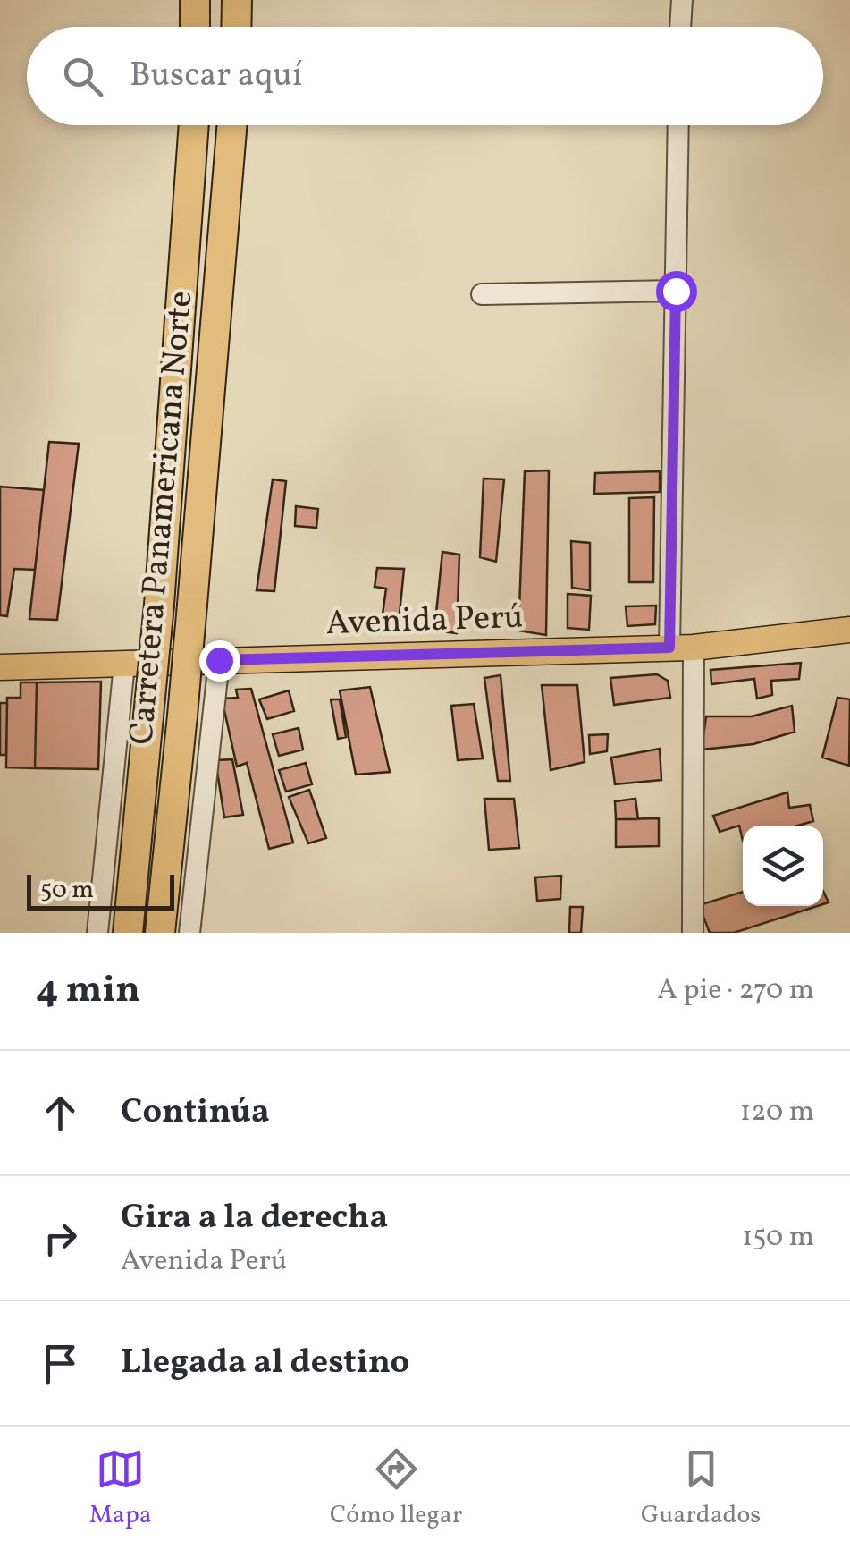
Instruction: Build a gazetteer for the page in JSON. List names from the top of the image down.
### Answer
{
  "streets": {
    "highway": ["Carretera Panamericana Norte"],
    "main road": ["Avenida Perú"]
  },
  "scale_bar": "50 m",
  "page": {
    "search": "Buscar aquí",
    "scale": "50 m",
    "heading": ["4 min", "A pie · 270 m"],
    "list": [
      ["Continúa", "120 m"],
      ["Gira a la derecha", "Avenida Perú", "150 m"],
      "Llegada al destino"
    ],
    "nav": ["Mapa", "Cómo llegar", "Guardados"]
  }
}
